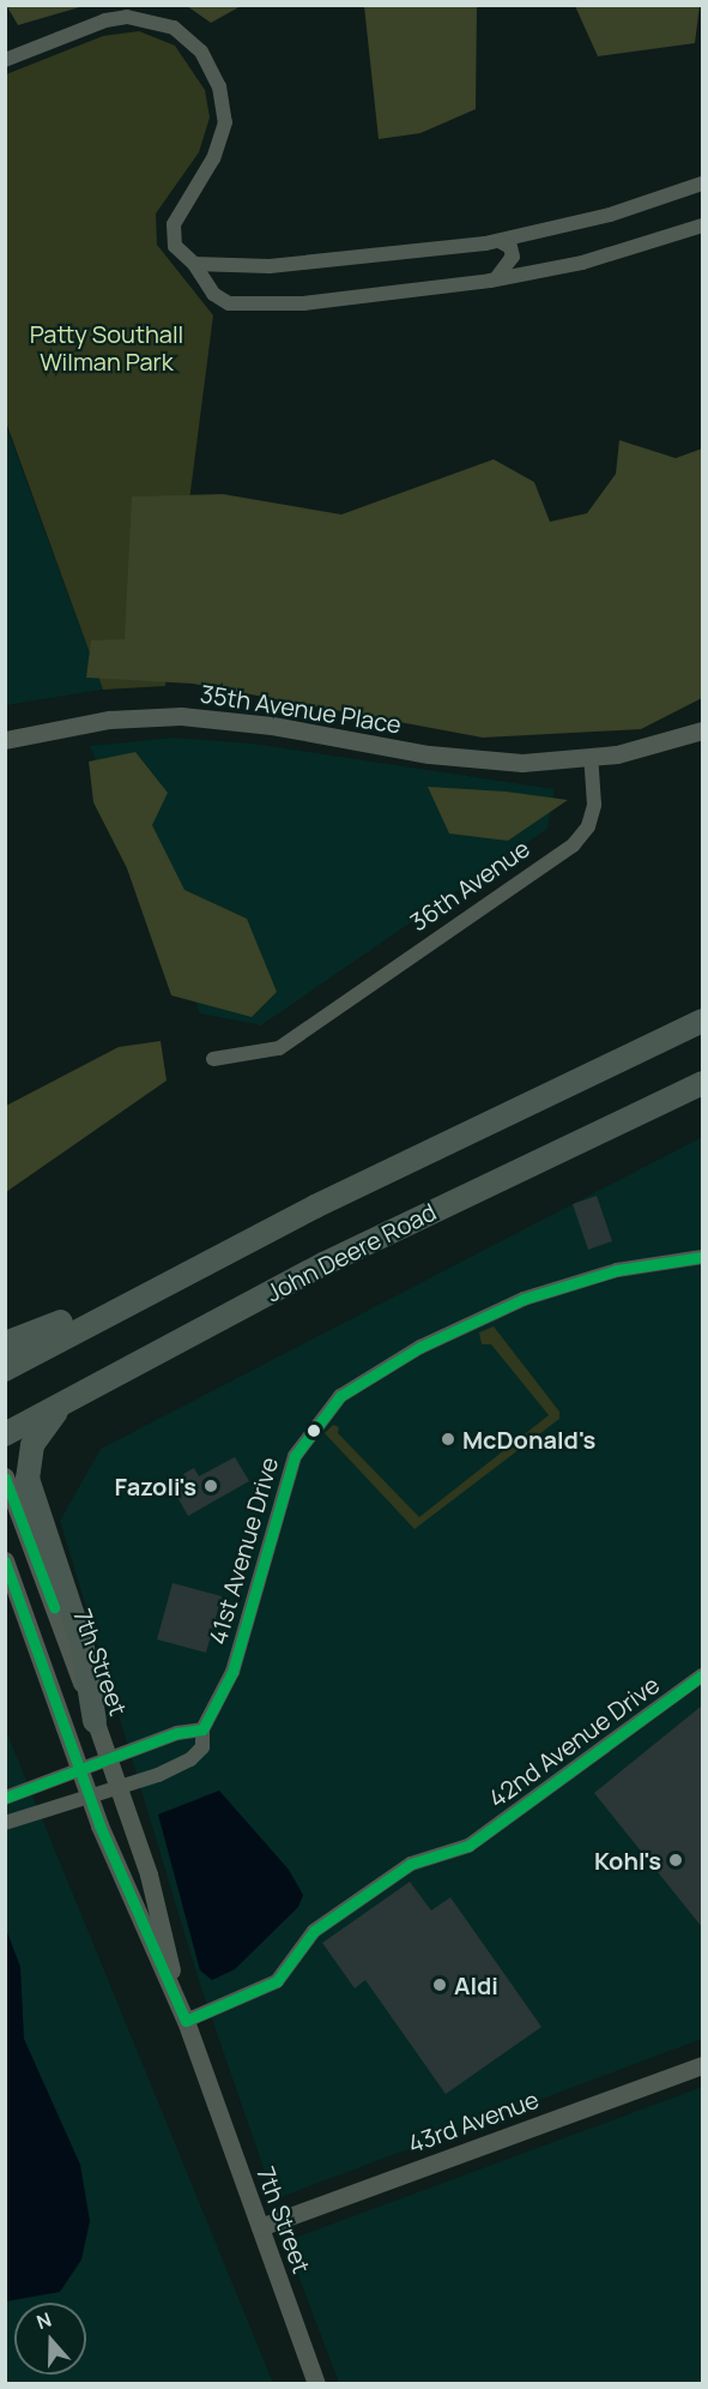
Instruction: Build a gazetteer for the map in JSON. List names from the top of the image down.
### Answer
{
  "streets": {
    "highway": ["John Deere Road"],
    "street": [
      "35th Avenue Place",
      "36th Avenue",
      "41st Avenue Drive",
      "7th Street",
      "42nd Avenue Drive",
      "43rd Avenue"
    ]
  },
  "crossings": [
    ["35th Avenue Place", "36th Avenue"],
    ["41st Avenue Drive", "7th Street"],
    ["7th Street", "42nd Avenue Drive"],
    ["7th Street", "43rd Avenue"]
  ],
  "parks": ["Patty Southall Wilman Park"],
  "places": [
    "McDonald's",
    "Fazoli's",
    "Kohl's",
    "Aldi"
  ],
  "north": "top"
}
